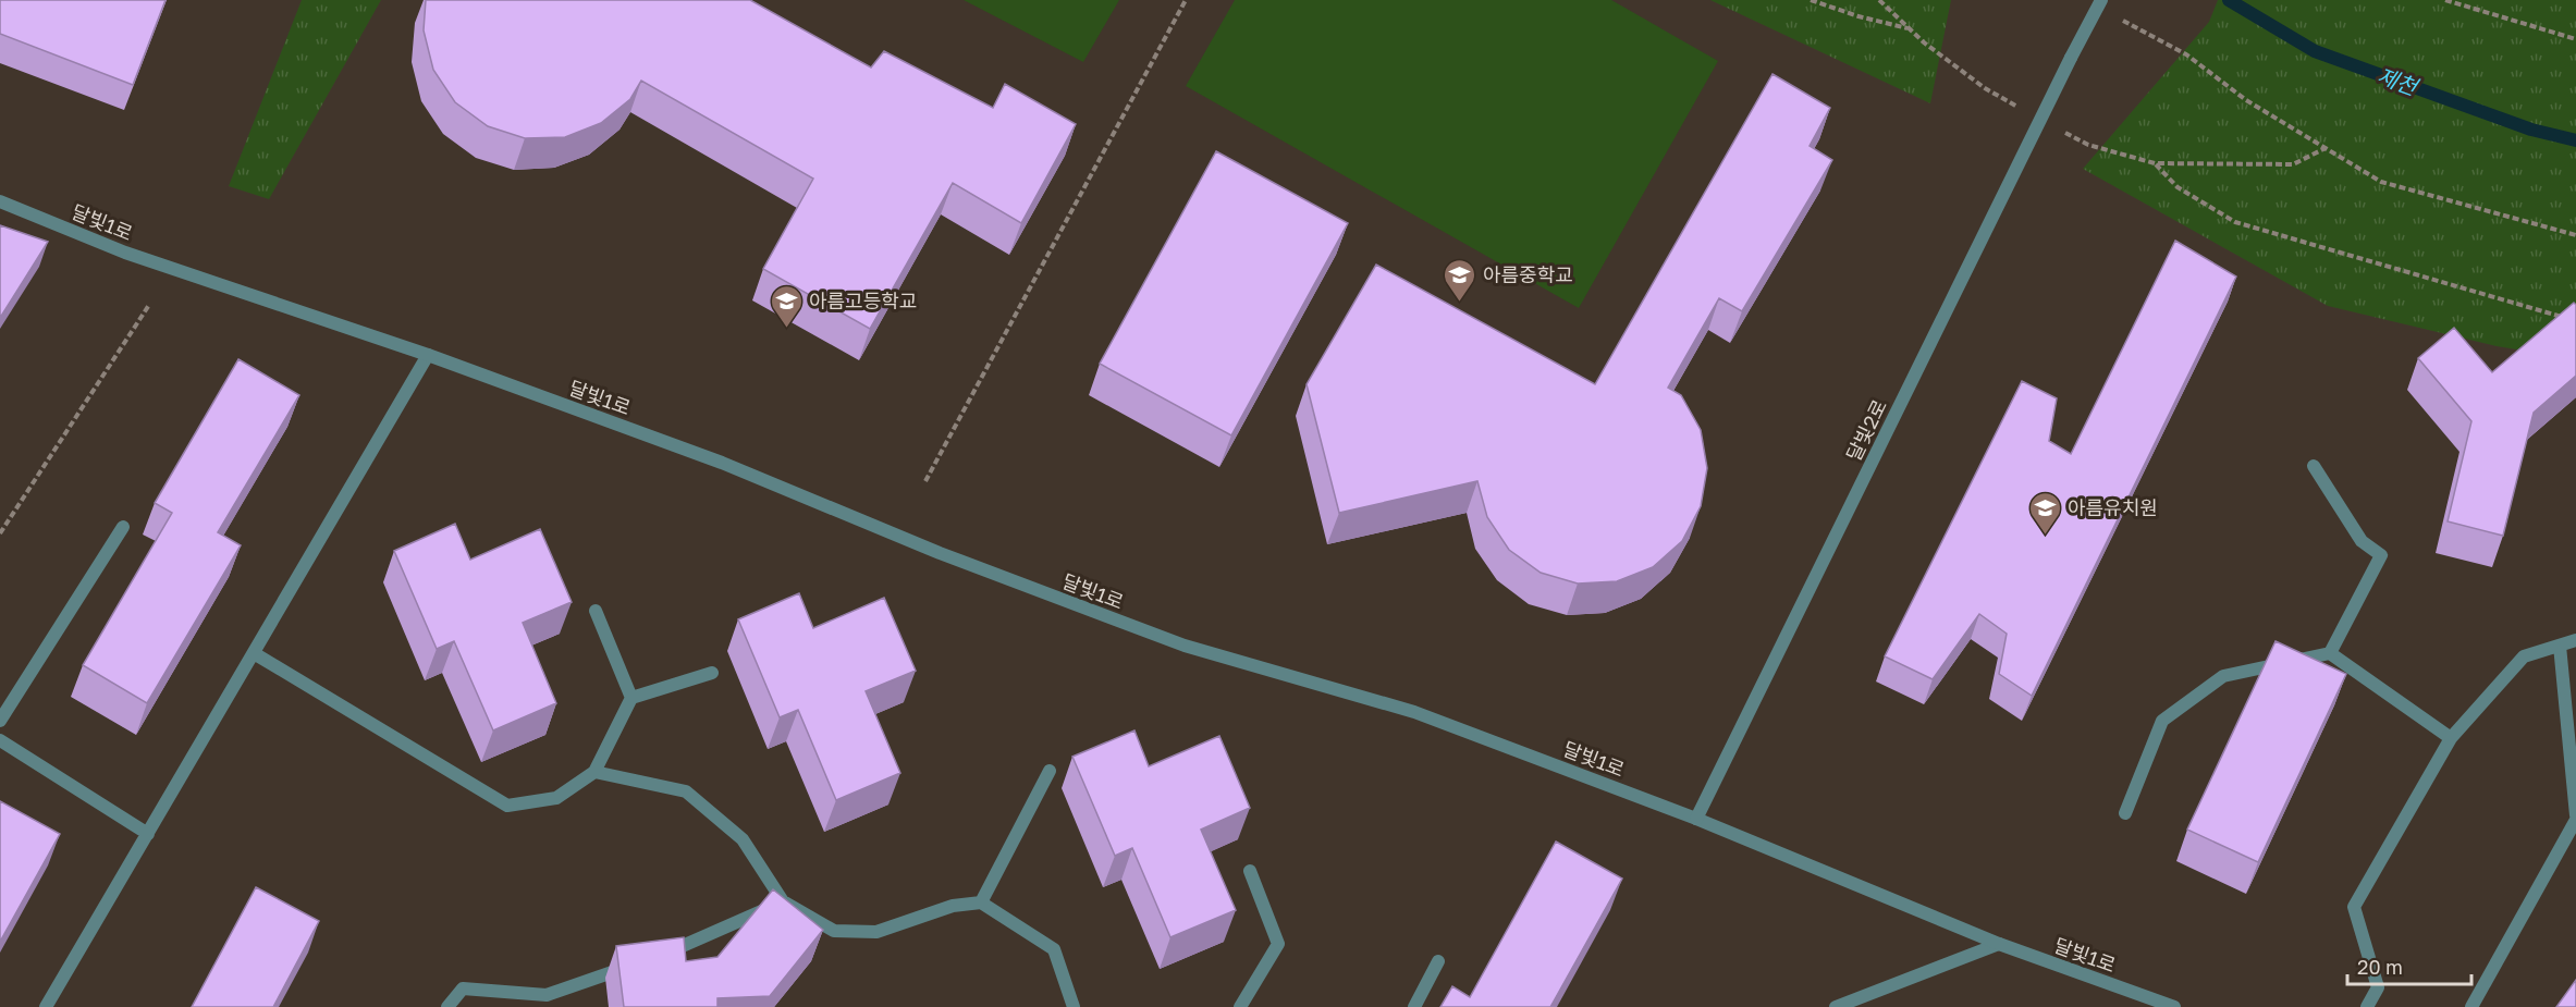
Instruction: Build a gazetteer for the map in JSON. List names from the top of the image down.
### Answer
{
  "streets": {
    "street": ["달빛1로", "달빛2로"]
  },
  "crossings": [
    ["달빛1로", "달빛2로"]
  ],
  "water": ["제천"],
  "places": {
    "school or university": ["아름중학교", "아름고등학교", "아름유치원"]
  },
  "scale_bar": "20 m"
}
